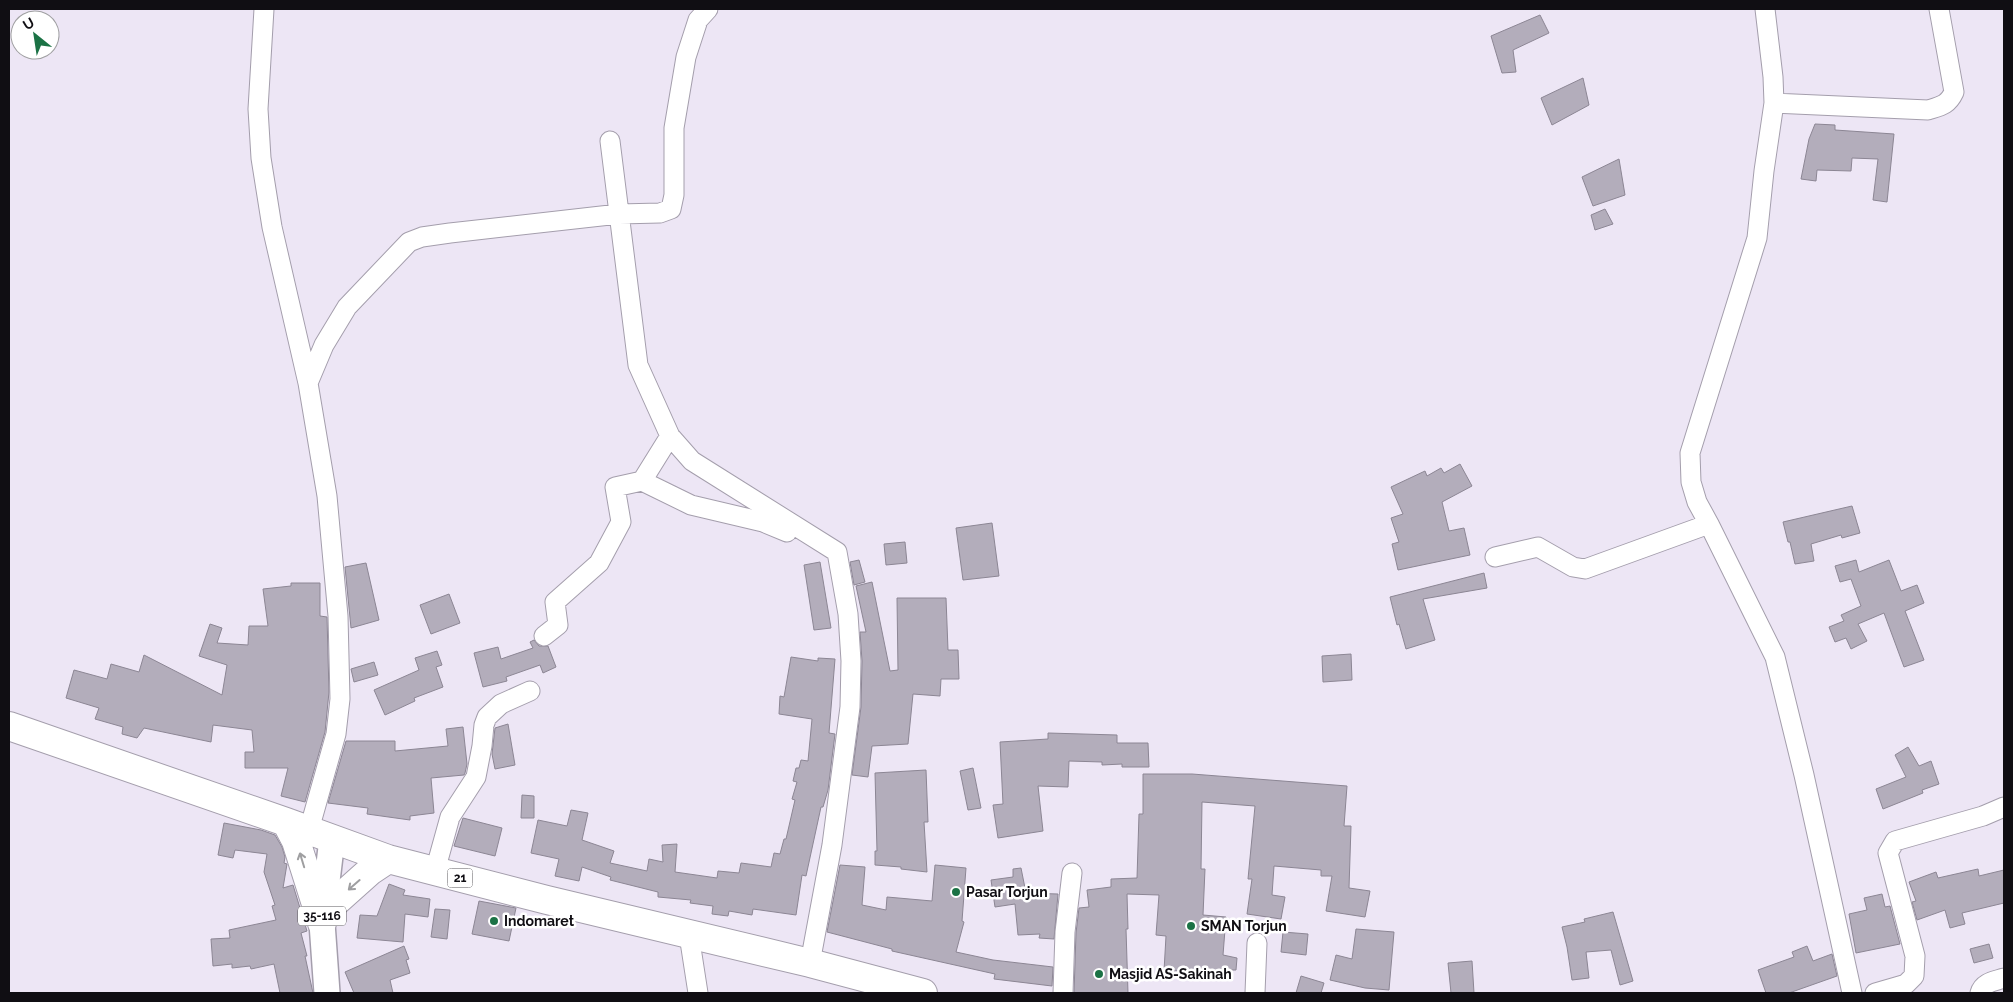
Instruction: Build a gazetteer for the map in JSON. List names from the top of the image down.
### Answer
{
  "streets": {
    "highway": ["21"],
    "main road": ["35-116"]
  },
  "crossings": [
    ["21", "35-116"]
  ],
  "places": [
    "Pasar Torjun",
    "Indomaret",
    "SMAN Torjun",
    "Masjid AS-Sakinah"
  ],
  "north": "top left"
}
